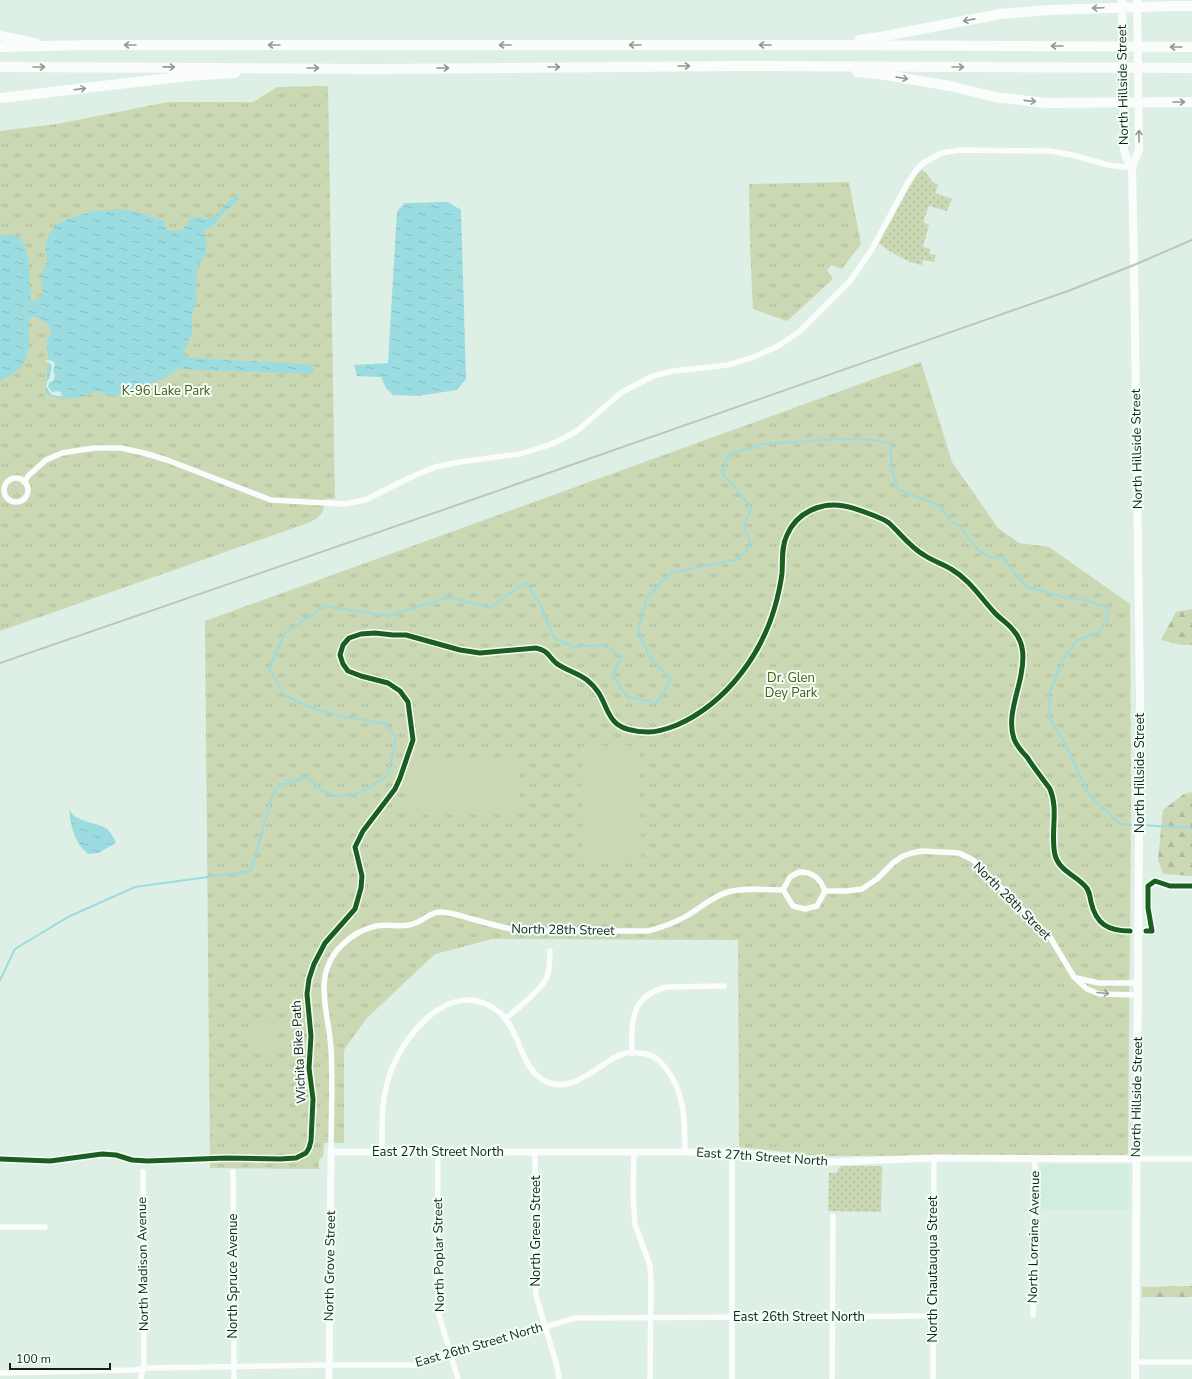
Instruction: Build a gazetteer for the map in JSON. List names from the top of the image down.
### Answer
{
  "streets": {
    "main road": ["North Hillside Street"],
    "street": [
      "North 28th Street",
      "East 27th Street North",
      "North Green Street",
      "North Lorraine Avenue",
      "North Poplar Street",
      "North Madison Avenue",
      "North Grove Street",
      "North Chautauqua Street",
      "North Spruce Avenue",
      "East 26th Street North"
    ],
    "cycle path": ["Wichita Bike Path"]
  },
  "crossings": [
    ["North Hillside Street", "North 28th Street"],
    ["North Hillside Street", "East 27th Street North"],
    ["North 28th Street", "East 27th Street North"],
    ["North 28th Street", "North Grove Street"],
    ["East 27th Street North", "North Green Street"],
    ["East 27th Street North", "North Lorraine Avenue"],
    ["East 27th Street North", "North Poplar Street"],
    ["East 27th Street North", "North Grove Street"],
    ["East 27th Street North", "North Chautauqua Street"],
    ["North Green Street", "East 26th Street North"],
    ["North Poplar Street", "East 26th Street North"],
    ["North Madison Avenue", "East 26th Street North"],
    ["North Grove Street", "East 26th Street North"],
    ["North Chautauqua Street", "East 26th Street North"],
    ["North Spruce Avenue", "East 26th Street North"]
  ],
  "parks": ["K-96 Lake Park", "Dr. Glen Dey Park"],
  "scale_bar": "100 m"
}
